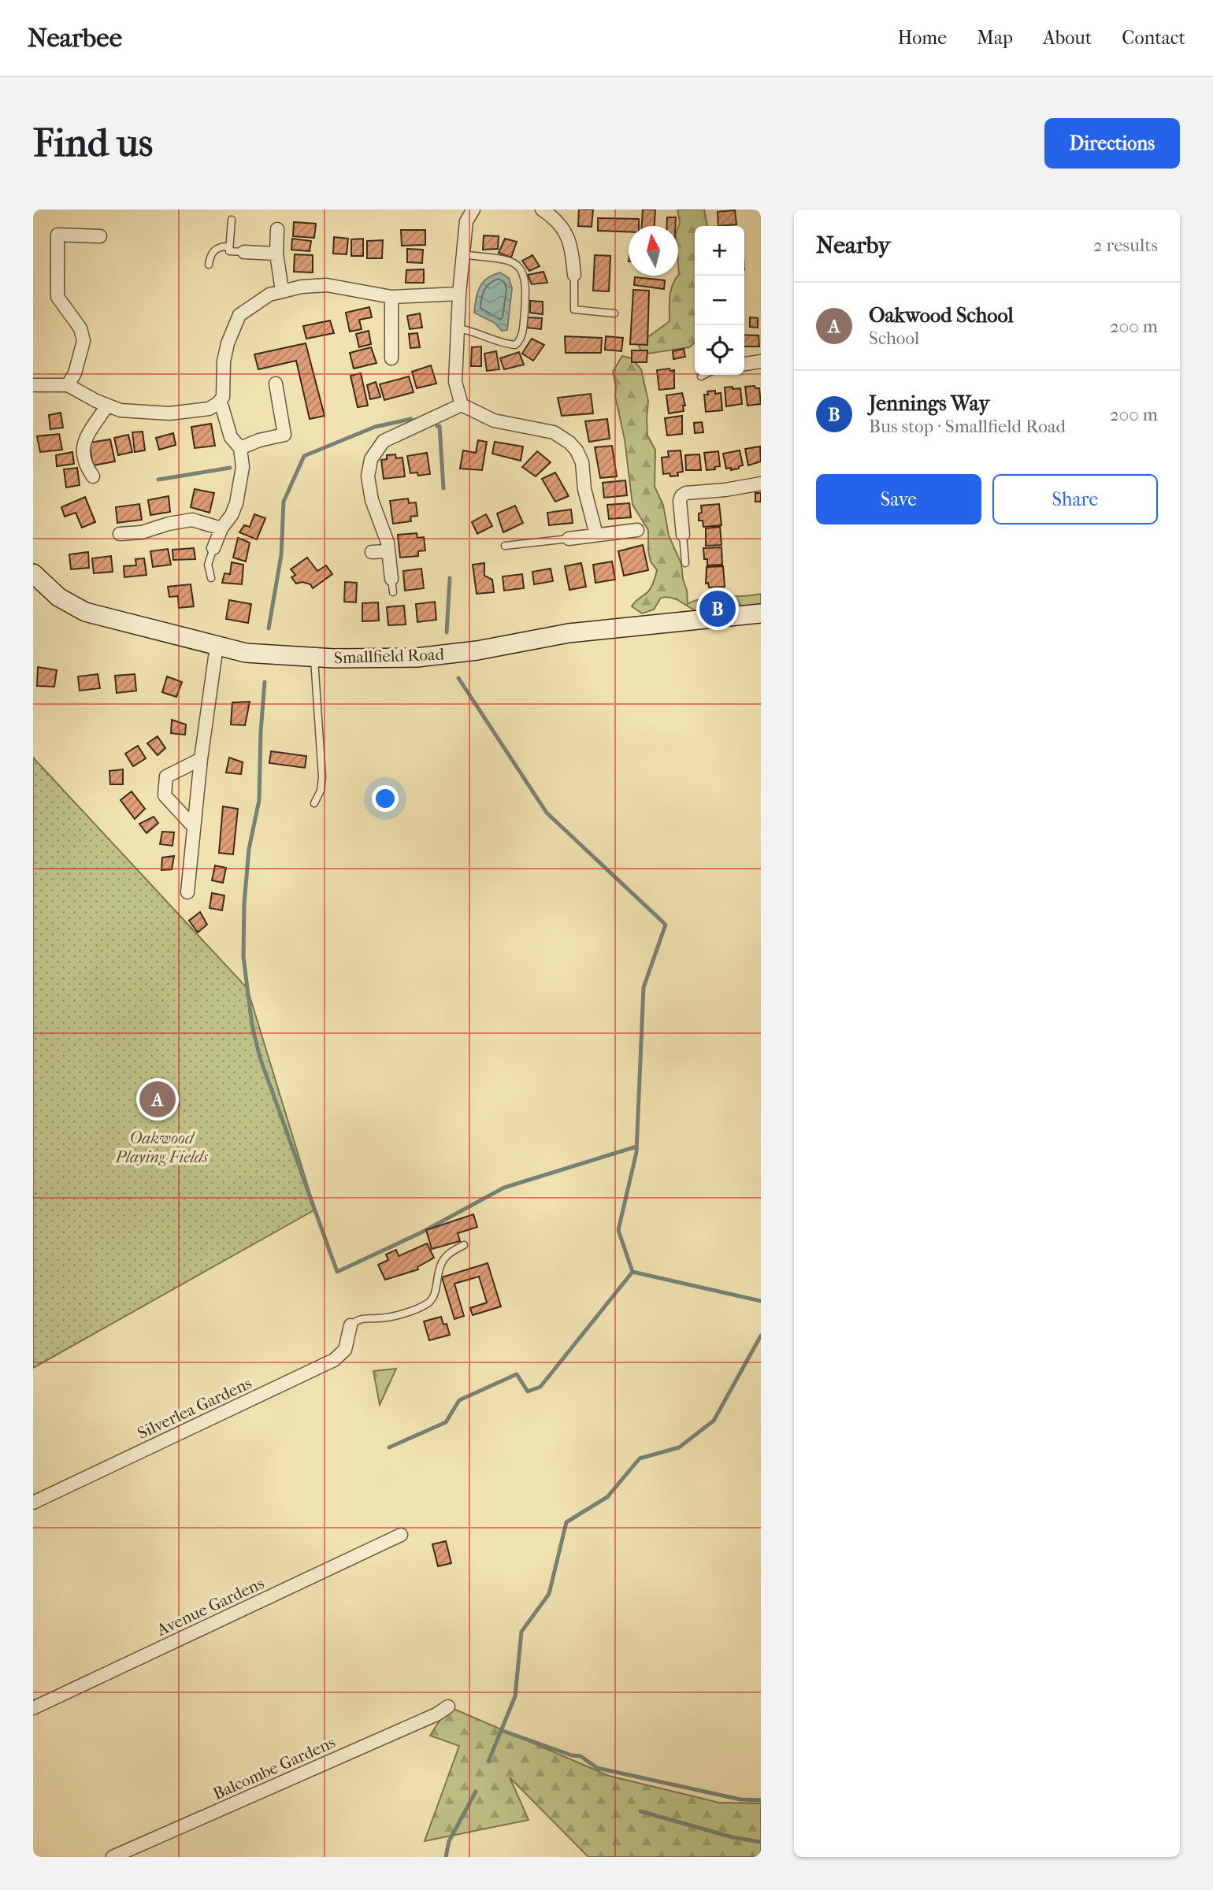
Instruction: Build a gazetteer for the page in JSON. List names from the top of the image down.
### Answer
{
  "streets": {
    "street": [
      "Smallfield Road",
      "Silverlea Gardens",
      "Avenue Gardens",
      "Balcombe Gardens"
    ]
  },
  "parks": ["Oakwood Playing Fields"],
  "north": "top",
  "page": {
    "header": "Nearbee",
    "nav": [
      "Home",
      "Map",
      "About",
      "Contact"
    ],
    "buttons": [
      "Directions",
      ["Save", "Share"]
    ],
    "title": "Find us",
    "heading": ["Nearby", "2 results"],
    "map_buttons": ["+", "−"],
    "list": [
      {
        "mark": "A",
        "name": "Oakwood School",
        "note": "School",
        "value": "200 m"
      },
      {
        "mark": "B",
        "name": "Jennings Way",
        "note": "Bus stop · Smallfield Road",
        "value": "200 m"
      }
    ],
    "pins": ["B", "A"]
  }
}
